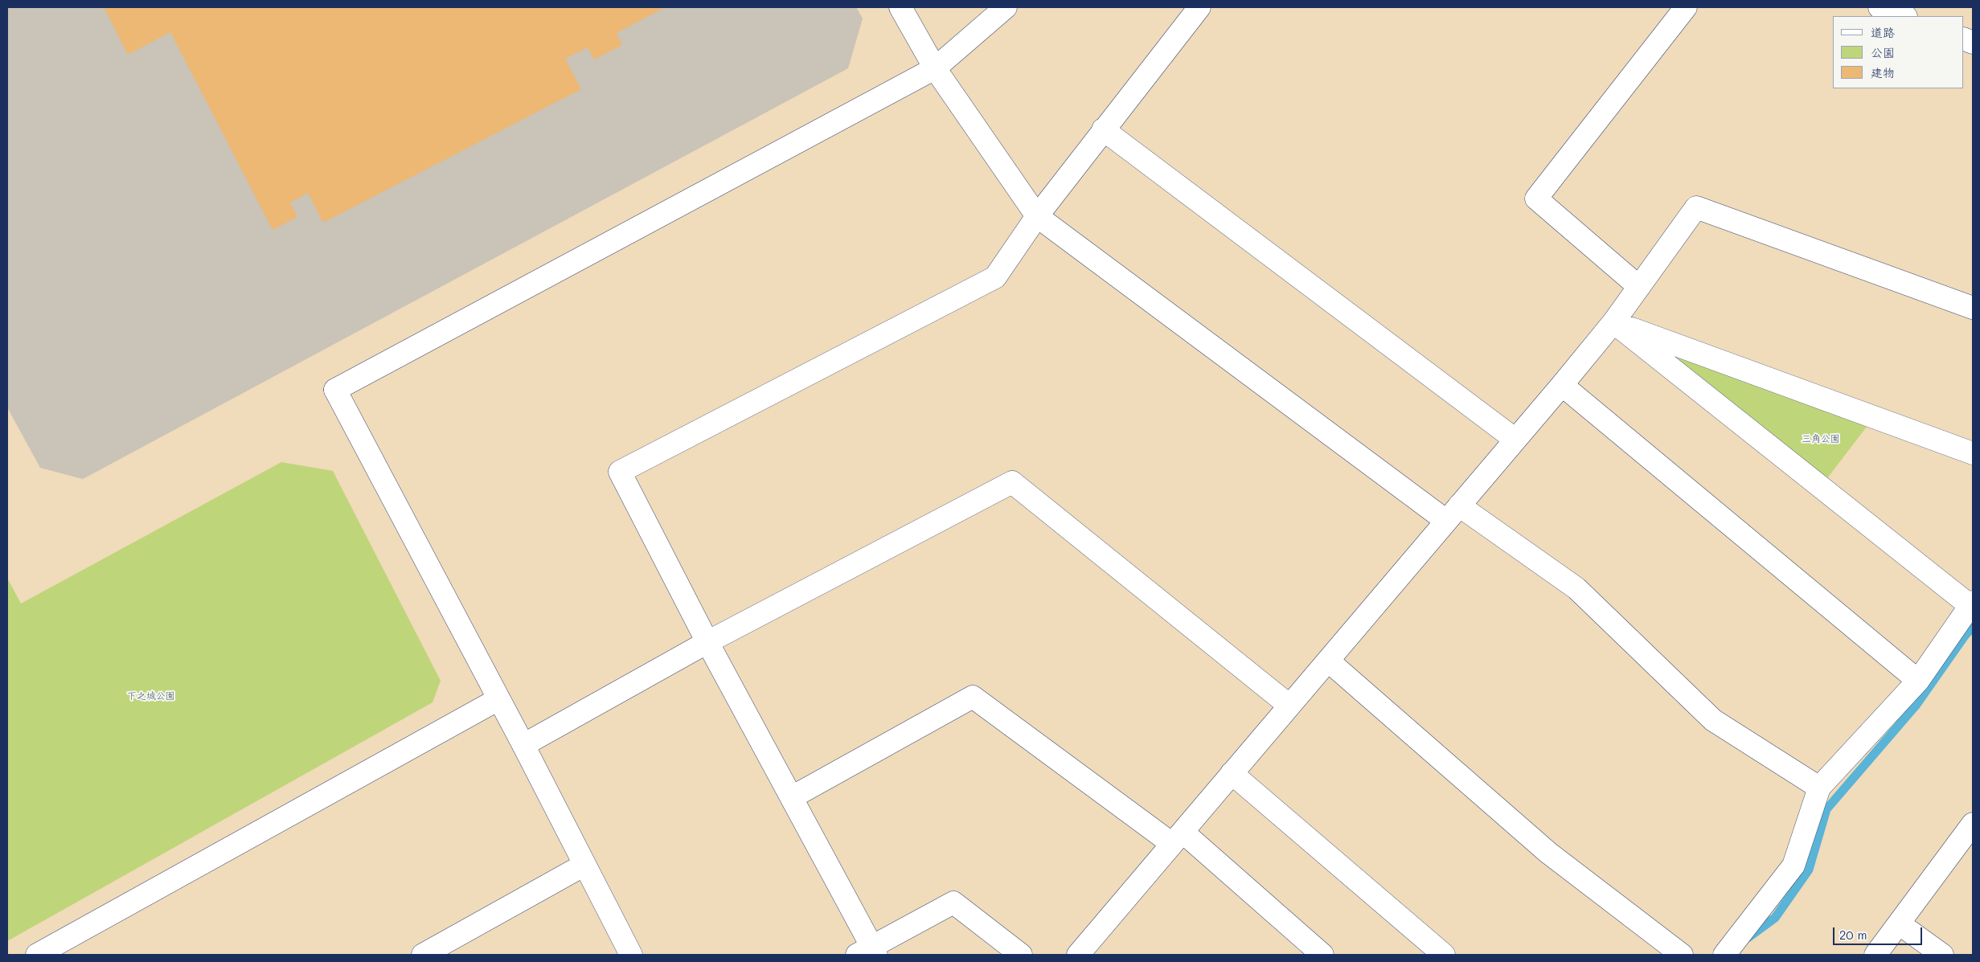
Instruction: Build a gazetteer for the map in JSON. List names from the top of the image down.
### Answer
{
  "parks": ["三角公園", "下之城公園"],
  "legend": ["道路", "公園", "建物"],
  "scale_bar": "20 m"
}
